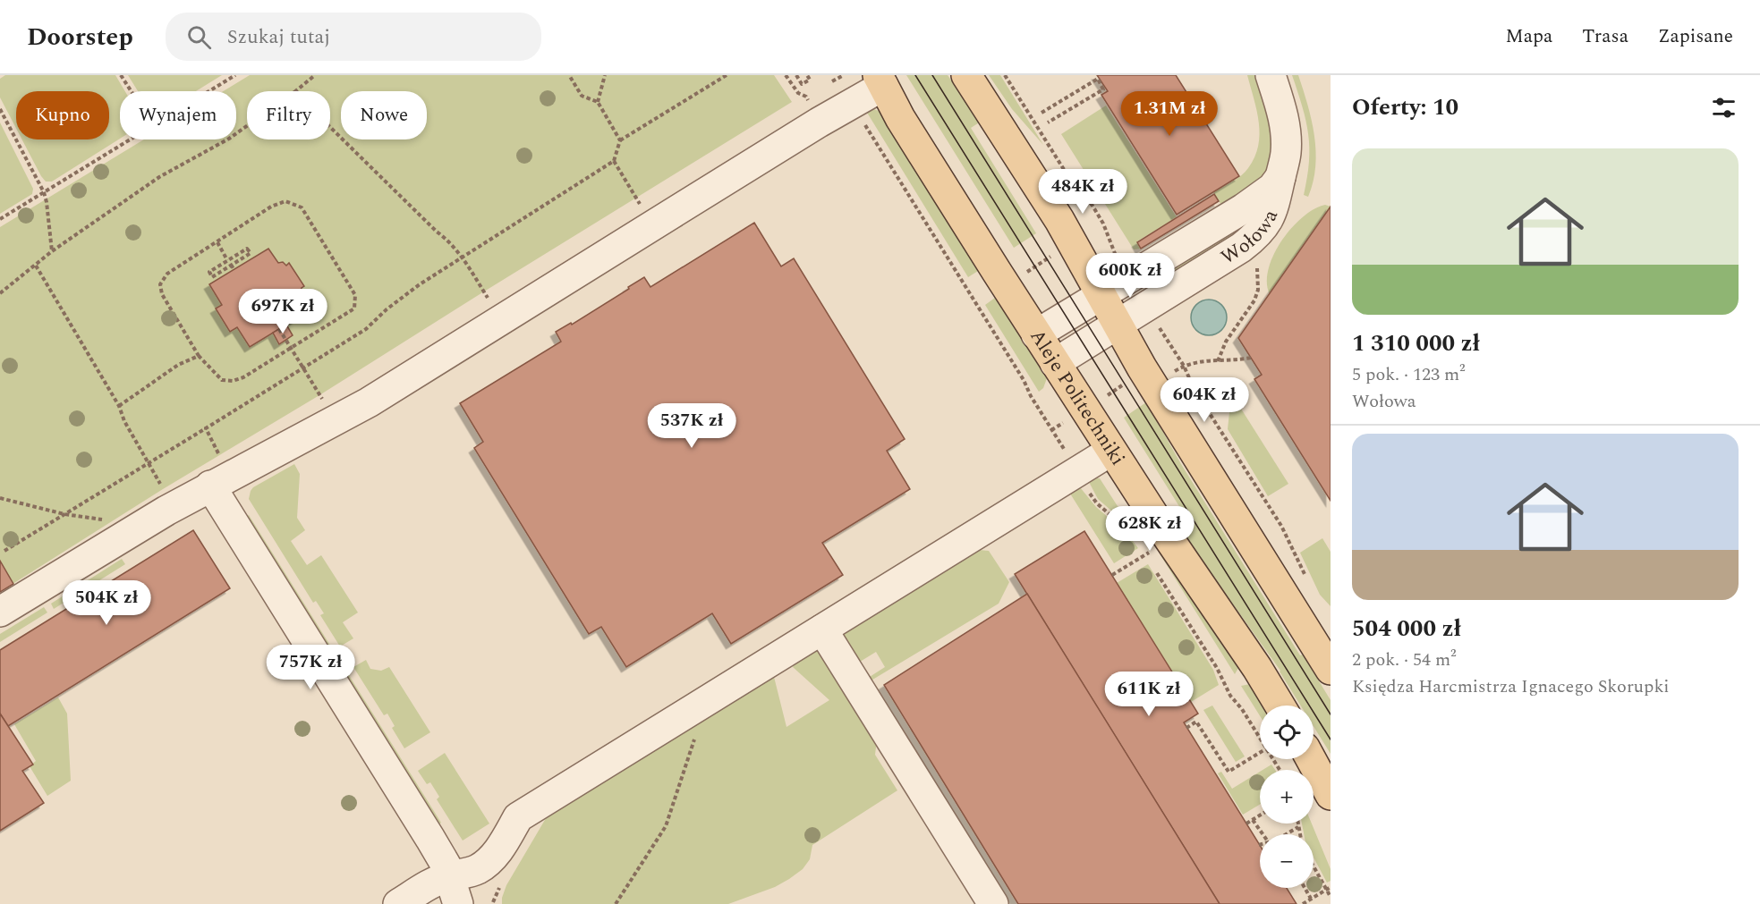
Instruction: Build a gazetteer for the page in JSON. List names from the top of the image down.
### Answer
{
  "streets": {
    "main road": ["Aleje Politechniki"],
    "street": ["Wołowa"]
  },
  "crossings": [
    ["Wołowa", "Aleje Politechniki"]
  ],
  "page": {
    "header": "Doorstep",
    "search": "Szukaj tutaj",
    "nav": ["Mapa", "Trasa", "Zapisane"],
    "heading": "Oferty: 10",
    "price": [
      "1.31M zł",
      "484K zł",
      "600K zł",
      "697K zł",
      "604K zł",
      "537K zł",
      "628K zł",
      "504K zł",
      "757K zł",
      "611K zł"
    ],
    "chip": [
      "Kupno",
      "Wynajem",
      "Filtry",
      "Nowe"
    ],
    "list": [
      {
        "name": "1 310 000 zł",
        "note": "5 pok. · 123 m² · Wołowa"
      },
      {
        "name": "504 000 zł",
        "note": "2 pok. · 54 m² · Księdza Harcmistrza Ignacego Skorupki"
      }
    ],
    "map_buttons": ["+", "−"]
  }
}
